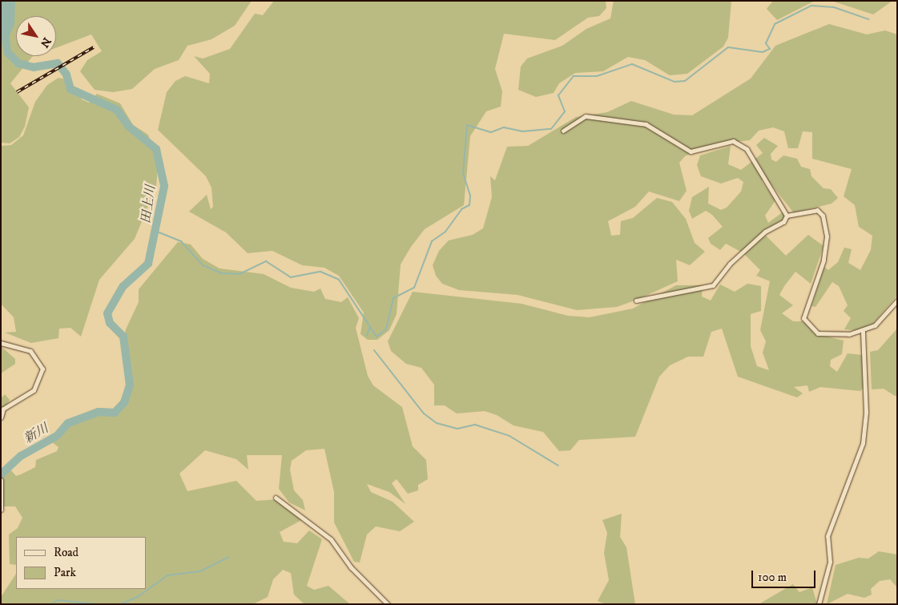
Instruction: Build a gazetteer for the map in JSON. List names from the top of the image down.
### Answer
{
  "water": ["田上川", "新川"],
  "legend": ["Road", "Park"],
  "scale_bar": "100 m",
  "north": "bottom right"
}
